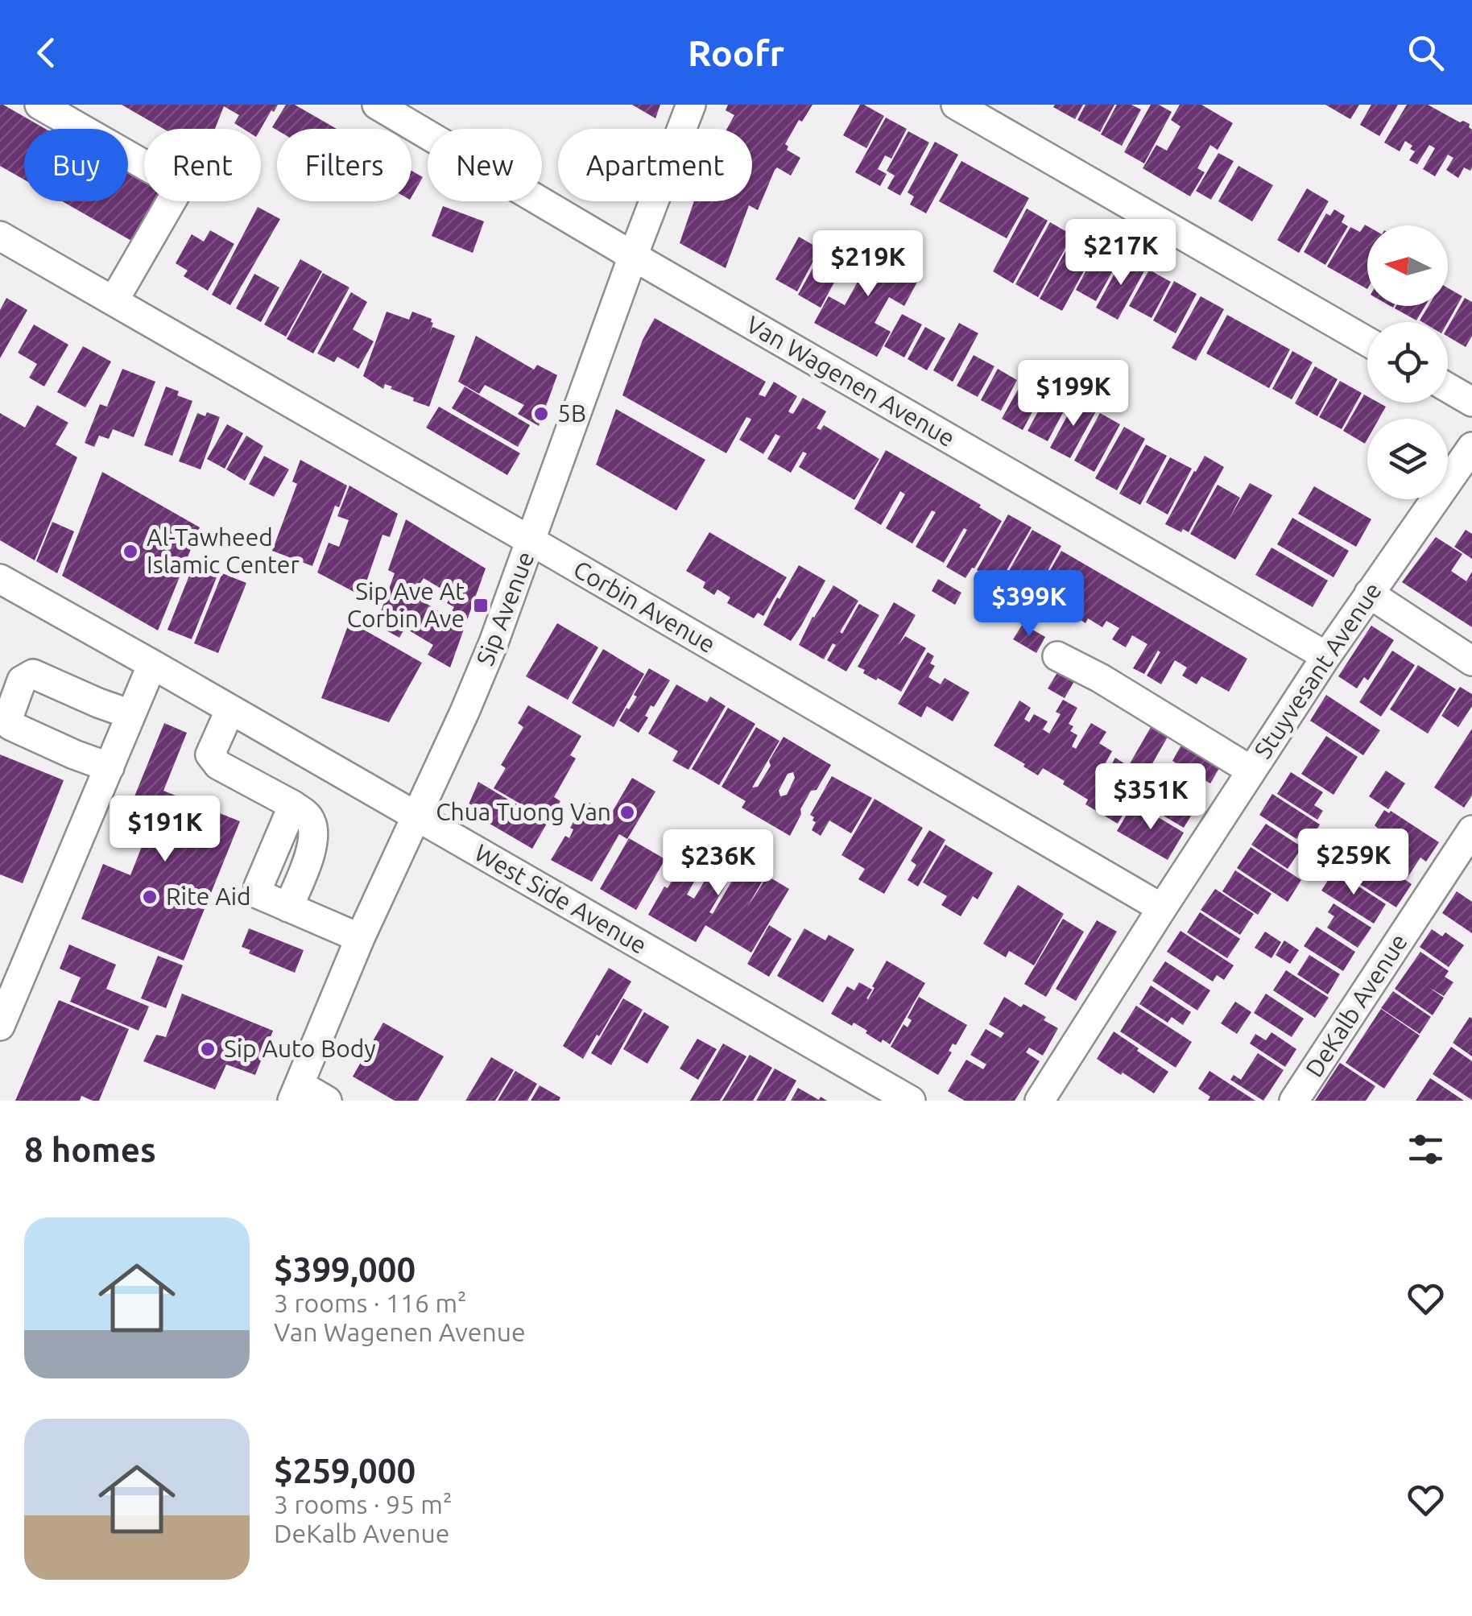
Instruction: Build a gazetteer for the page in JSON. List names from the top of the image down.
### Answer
{
  "streets": {
    "street": [
      "Van Wagenen Avenue",
      "Corbin Avenue",
      "Sip Avenue",
      "Stuyvesant Avenue",
      "West Side Avenue",
      "DeKalb Avenue"
    ]
  },
  "crossings": [
    ["Van Wagenen Avenue", "Sip Avenue"],
    ["Van Wagenen Avenue", "Stuyvesant Avenue"],
    ["Corbin Avenue", "Sip Avenue"],
    ["Corbin Avenue", "Stuyvesant Avenue"],
    ["Sip Avenue", "West Side Avenue"]
  ],
  "places": {
    "other": [
      "5B",
      "Al-Tawheed Islamic Center",
      "Chua Tuong Van",
      "Rite Aid",
      "Sip Auto Body"
    ],
    "transit": ["Sip Ave At Corbin Ave"]
  },
  "north": "left",
  "page": {
    "header": "Roofr",
    "chip": [
      "Buy",
      "Rent",
      "Filters",
      "New",
      "Apartment"
    ],
    "price": [
      "$217K",
      "$219K",
      "$199K",
      "$399K",
      "$351K",
      "$191K",
      "$259K",
      "$236K"
    ],
    "heading": "8 homes",
    "list": [
      {
        "name": "$399,000",
        "note": "3 rooms · 116 m² · Van Wagenen Avenue"
      },
      {
        "name": "$259,000",
        "note": "3 rooms · 95 m² · DeKalb Avenue"
      }
    ]
  }
}
